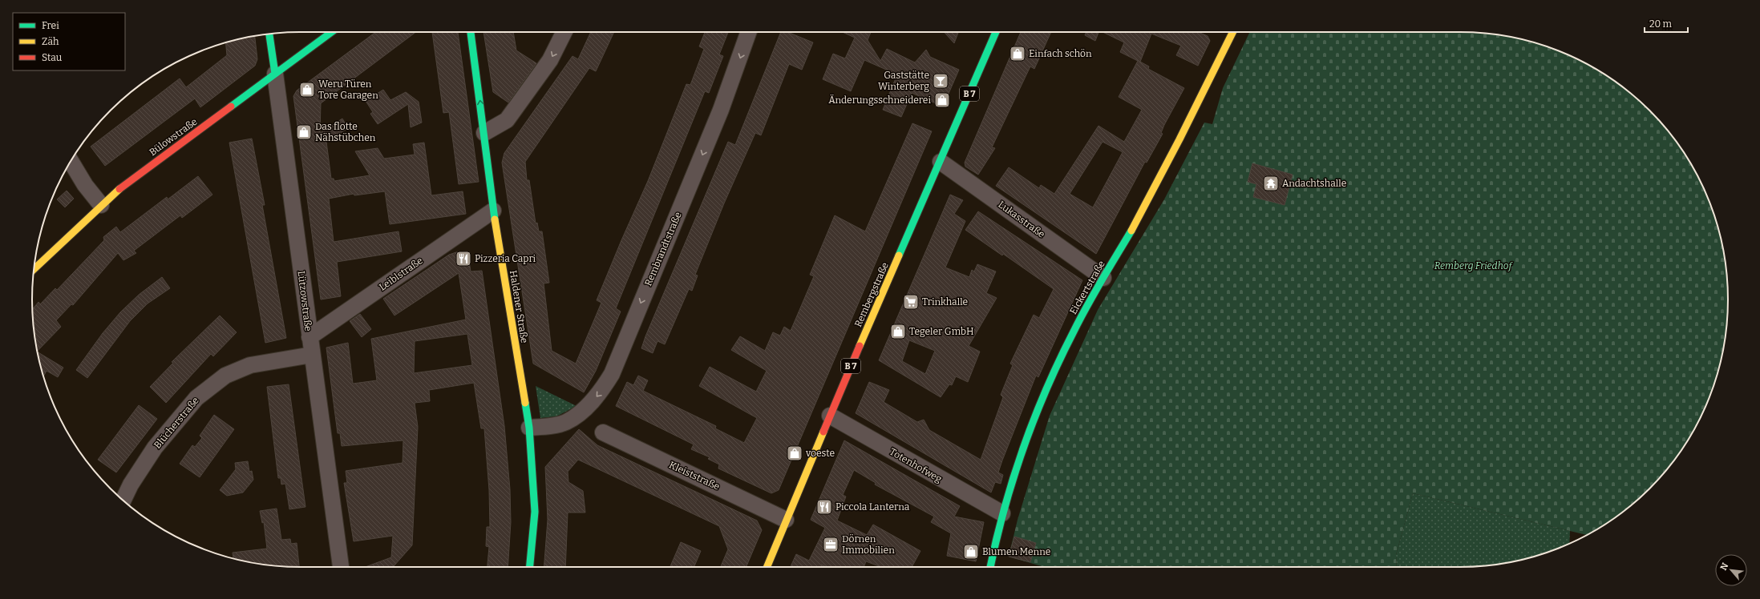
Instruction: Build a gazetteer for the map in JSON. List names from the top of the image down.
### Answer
{
  "streets": {
    "street": [
      "B 7",
      "Bülowstraße",
      "Lukasstraße",
      "Rembrandtstraße",
      "Leiblstraße",
      "Eickertstraße",
      "Rembergstraße",
      "Lützowstraße",
      "Haldener Straße",
      "Blücherstraße",
      "Totenhofweg",
      "Kleiststraße"
    ]
  },
  "crossings": [
    ["Bülowstraße", "Lützowstraße"],
    ["Lukasstraße", "Eickertstraße"],
    ["Lukasstraße", "Rembergstraße"],
    ["Rembrandtstraße", "Haldener Straße"],
    ["Leiblstraße", "Lützowstraße"],
    ["Leiblstraße", "Haldener Straße"],
    ["Eickertstraße", "Totenhofweg"],
    ["Rembergstraße", "Totenhofweg"],
    ["Rembergstraße", "Kleiststraße"],
    ["Lützowstraße", "Blücherstraße"]
  ],
  "one_way": ["Rembrandtstraße"],
  "parks": ["Remberg Friedhof"],
  "places": {
    "shop": [
      "Einfach schön",
      "Weru Türen Tore Garagen",
      "Änderungsschneiderei",
      "Das flotte Nähstübchen",
      "Tegeler GmbH",
      "voeste",
      "Blumen Menne"
    ],
    "bar": ["Gaststätte Winterberg"],
    "temple": ["Andachtshalle"],
    "restaurant": ["Pizzeria Capri", "Piccola Lanterna"],
    "supermarket": ["Trinkhalle"],
    "office": ["Dörnen Immobilien"]
  },
  "legend": ["Frei", "Zäh", "Stau"],
  "scale_bar": "20 m",
  "north": "top left"
}
